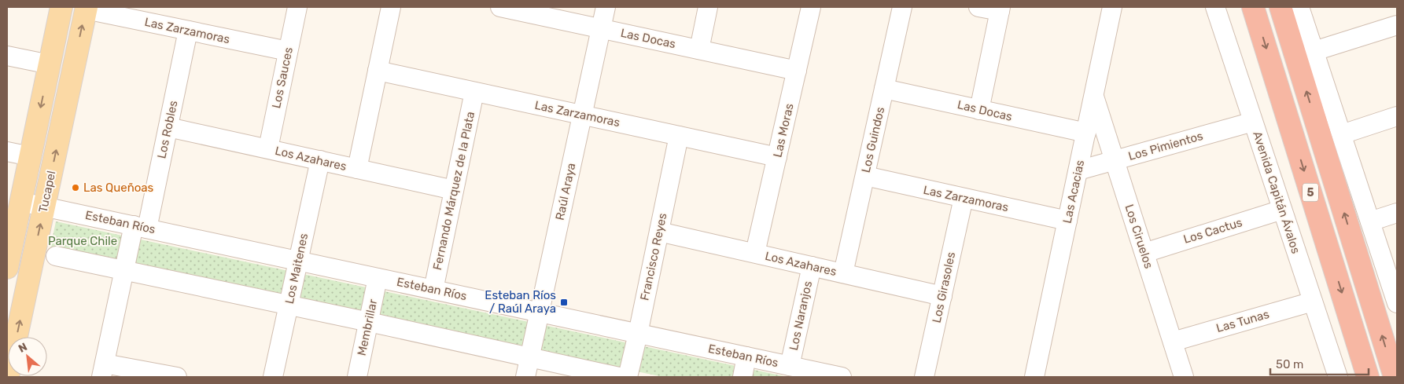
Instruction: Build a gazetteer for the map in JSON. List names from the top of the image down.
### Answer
{
  "streets": {
    "highway": ["5"],
    "main road": ["Tucapel"],
    "street": [
      "Las Zarzamoras",
      "Las Docas",
      "Los Sauces",
      "Los Robles",
      "Las Moras",
      "Los Guindos",
      "Los Pimientos",
      "Los Azahares",
      "Fernando Márquez de la Plata",
      "Raúl Araya",
      "Las Acacias",
      "Avenida Capitán Ávalos",
      "Esteban Ríos",
      "Los Cactus",
      "Los Ciruelos",
      "Francisco Reyes",
      "Los Maitenes",
      "Los Girasoles",
      "Los Naranjos",
      "Las Tunas",
      "Membrillar"
    ]
  },
  "crossings": [
    ["Las Zarzamoras", "Los Sauces"],
    ["Las Zarzamoras", "Los Robles"],
    ["Las Zarzamoras", "Las Moras"],
    ["Las Zarzamoras", "Los Guindos"],
    ["Las Zarzamoras", "Fernando Márquez de la Plata"],
    ["Las Zarzamoras", "Tucapel"],
    ["Las Zarzamoras", "Raúl Araya"],
    ["Las Zarzamoras", "Las Acacias"],
    ["Las Zarzamoras", "Francisco Reyes"],
    ["Las Zarzamoras", "Los Girasoles"],
    ["Las Docas", "Las Moras"],
    ["Las Docas", "Los Guindos"],
    ["Las Docas", "Raúl Araya"],
    ["Las Docas", "Las Acacias"],
    ["Los Sauces", "Los Azahares"],
    ["Los Robles", "Los Azahares"],
    ["Los Robles", "Esteban Ríos"],
    ["Las Moras", "Los Azahares"],
    ["Los Guindos", "Los Azahares"],
    ["Los Pimientos", "Las Acacias"],
    ["Los Pimientos", "Avenida Capitán Ávalos"],
    ["Los Pimientos", "Los Ciruelos"],
    ["Los Azahares", "Fernando Márquez de la Plata"],
    ["Los Azahares", "Francisco Reyes"],
    ["Los Azahares", "Los Maitenes"],
    ["Los Azahares", "Los Girasoles"],
    ["Los Azahares", "Los Naranjos"],
    ["Fernando Márquez de la Plata", "Esteban Ríos"],
    ["Tucapel", "Esteban Ríos"],
    ["Raúl Araya", "Esteban Ríos"],
    ["Las Acacias", "Los Ciruelos"],
    ["Avenida Capitán Ávalos", "Los Cactus"],
    ["Avenida Capitán Ávalos", "Las Tunas"],
    ["Esteban Ríos", "Francisco Reyes"],
    ["Esteban Ríos", "Los Maitenes"],
    ["Esteban Ríos", "Los Naranjos"],
    ["Esteban Ríos", "Membrillar"],
    ["Los Cactus", "Los Ciruelos"],
    ["Los Ciruelos", "Las Tunas"]
  ],
  "parks": ["Parque Chile"],
  "places": {
    "other": ["Las Queñoas"],
    "transit": ["Esteban Ríos / Raúl Araya"]
  },
  "scale_bar": "50 m",
  "north": "top left"
}
